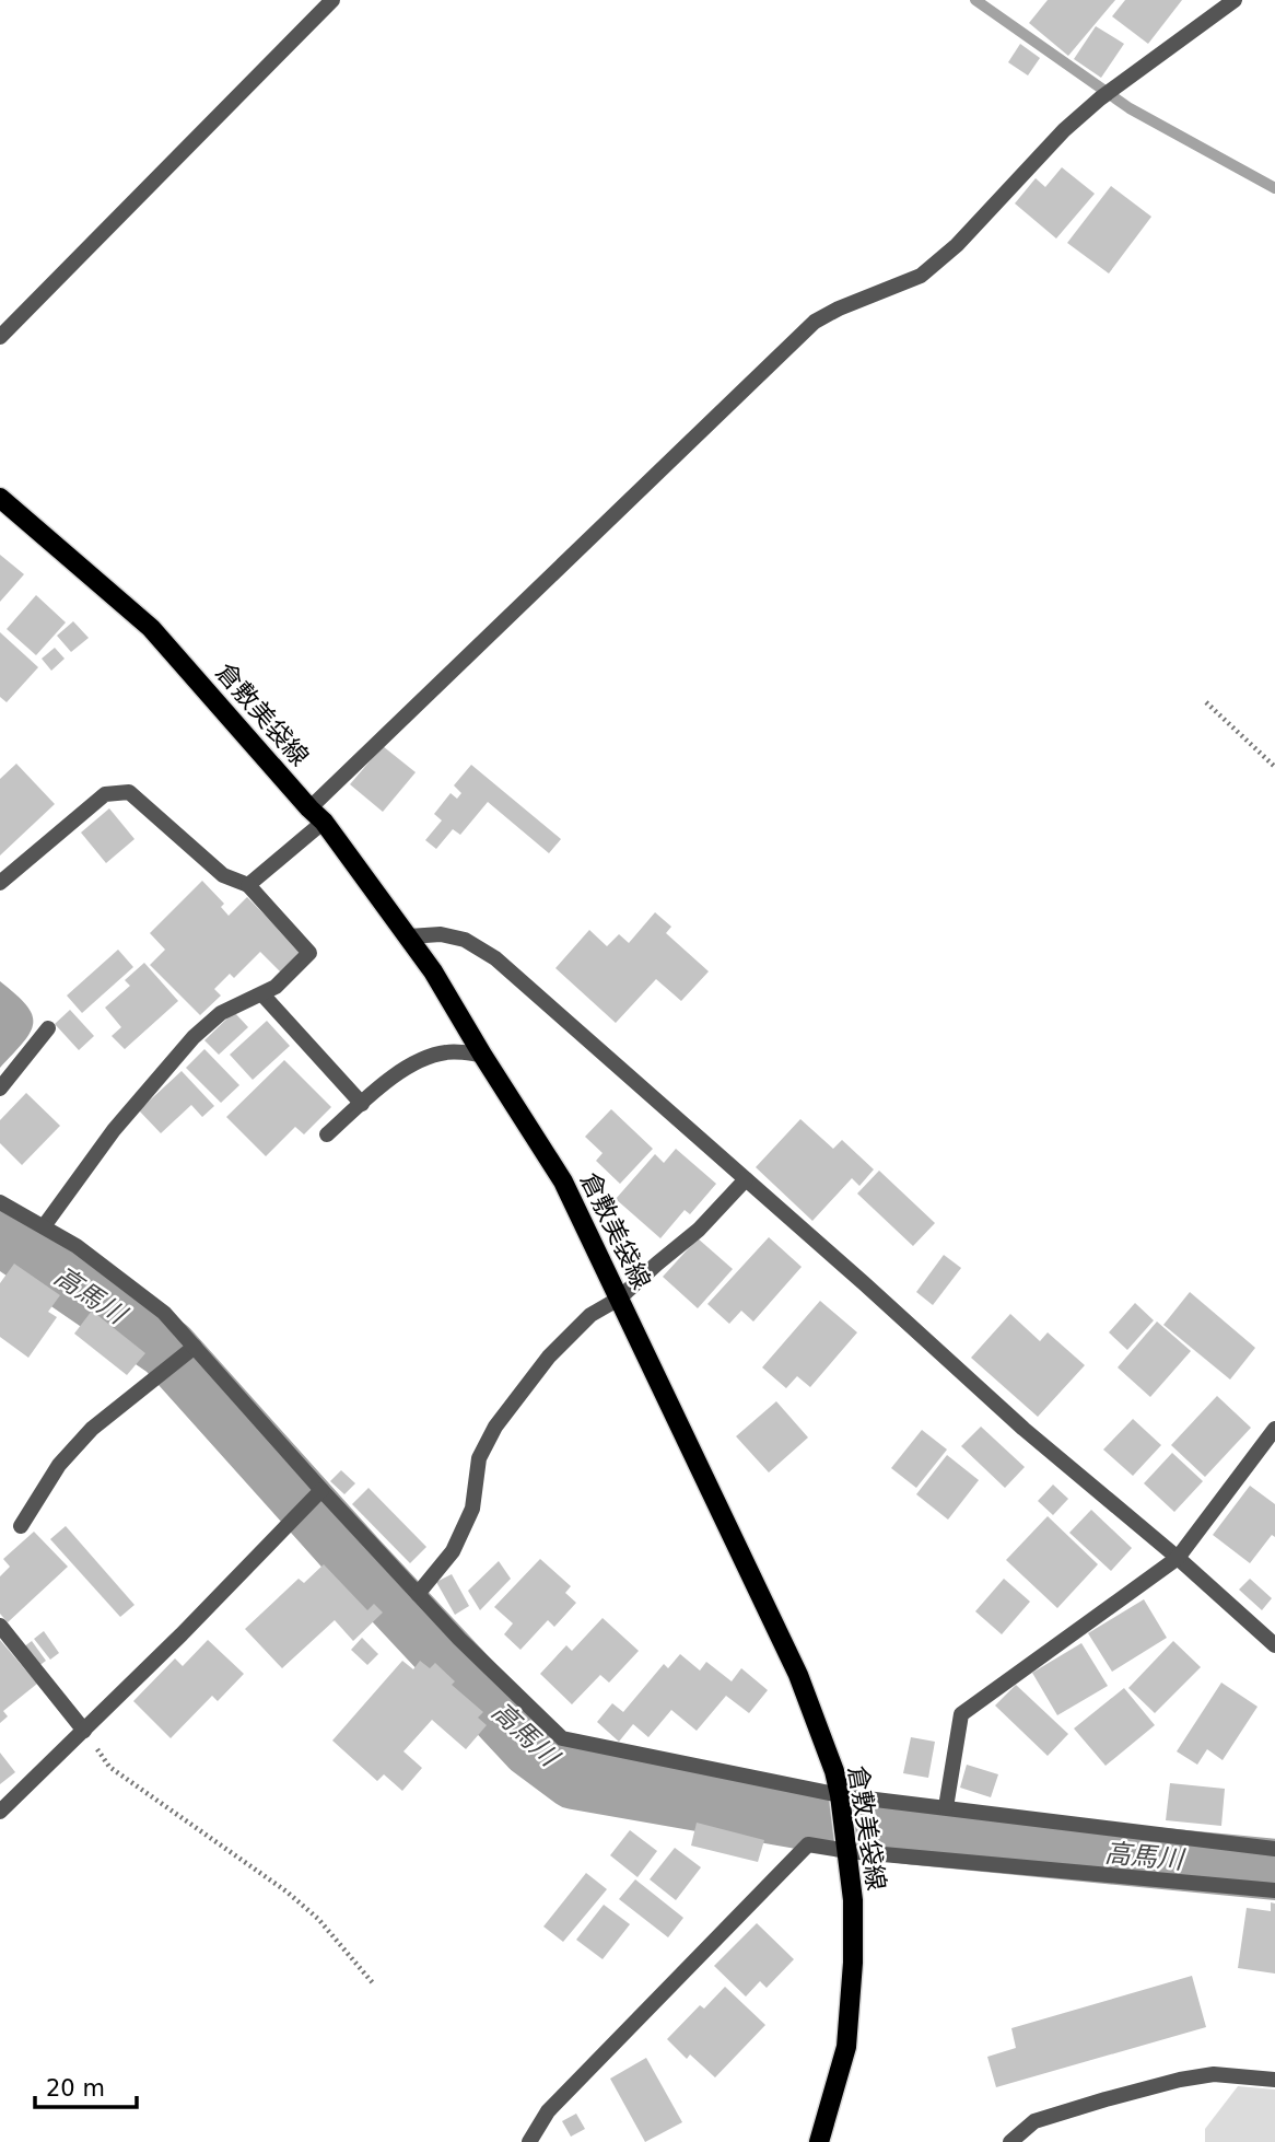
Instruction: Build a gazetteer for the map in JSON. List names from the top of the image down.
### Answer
{
  "streets": {
    "main road": ["倉敷美袋線"]
  },
  "water": ["高馬川"],
  "scale_bar": "20 m"
}
